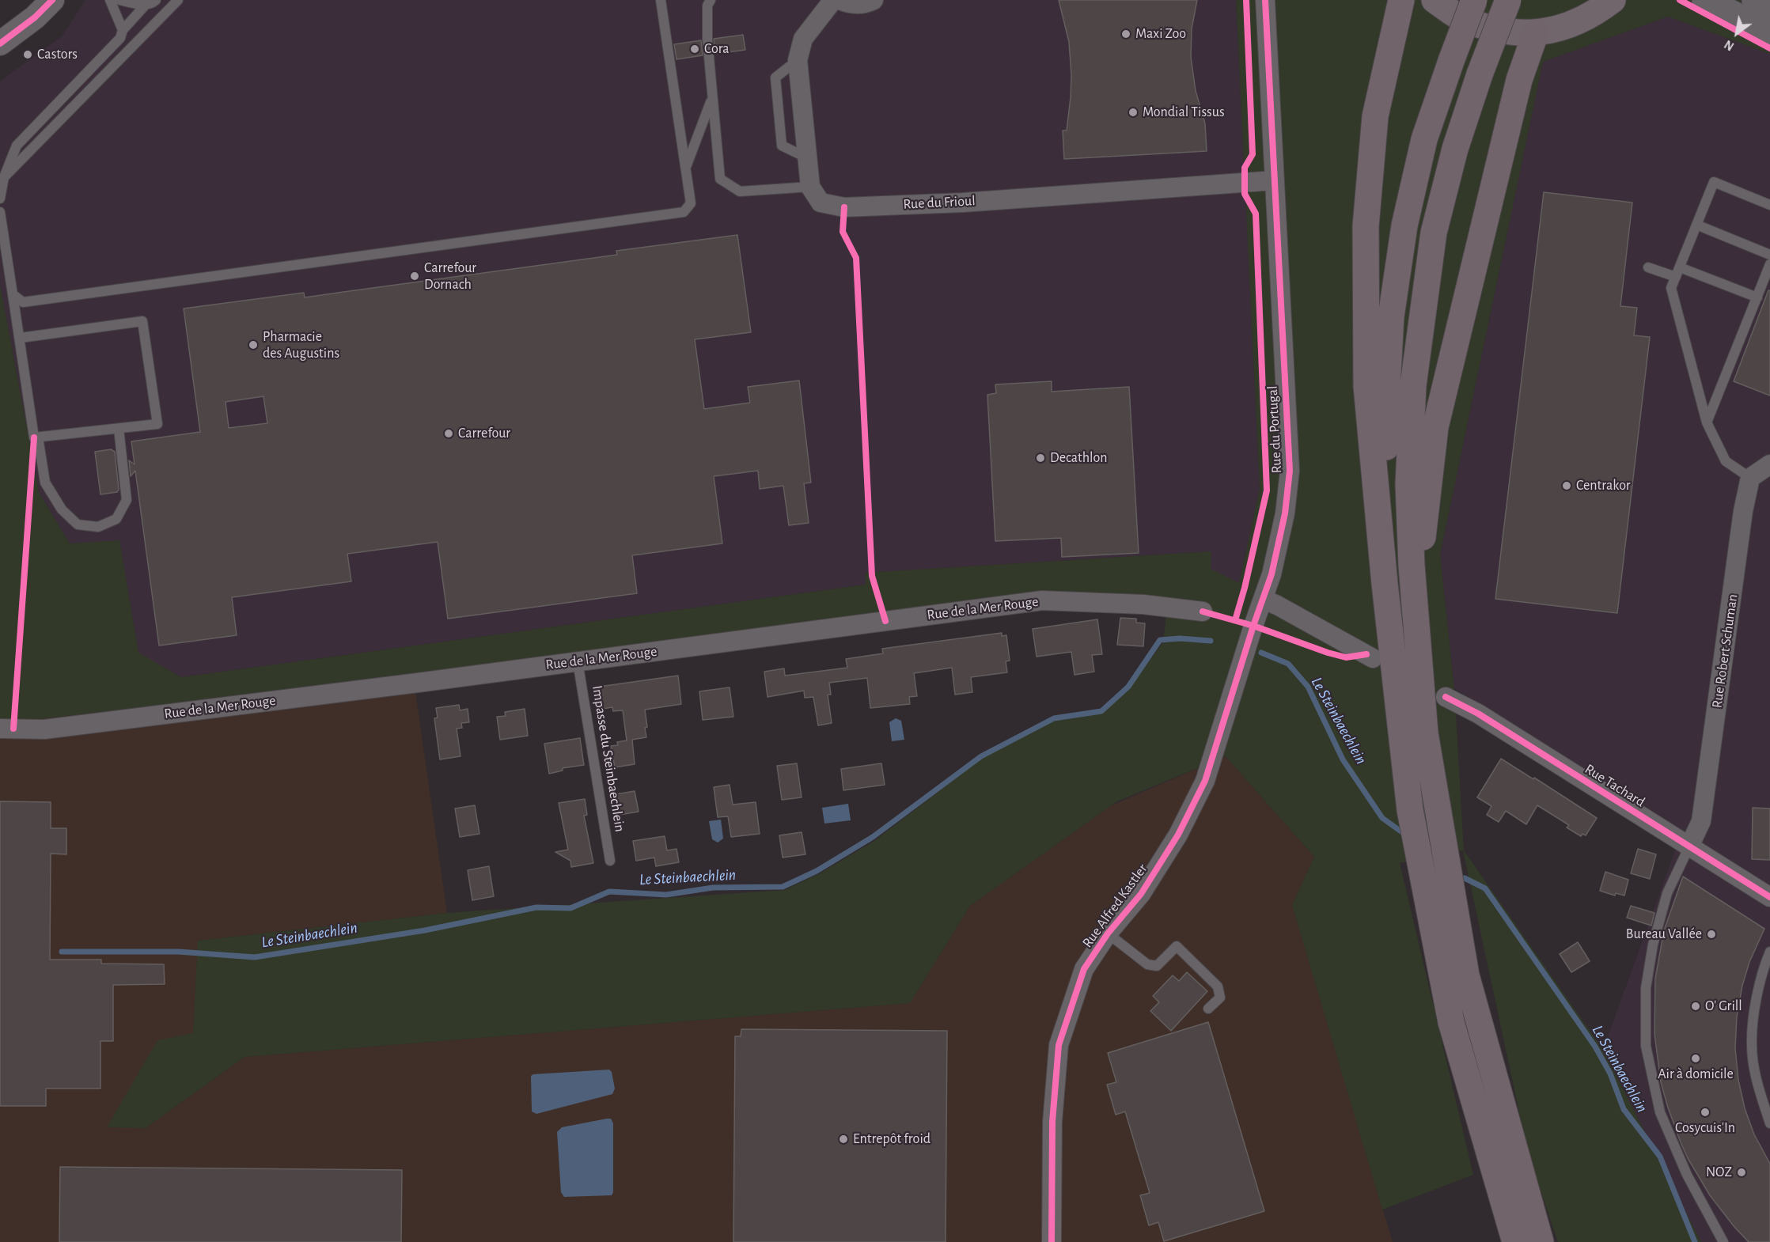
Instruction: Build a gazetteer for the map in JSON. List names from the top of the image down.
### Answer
{
  "streets": {
    "street": [
      "Rue du Frioul",
      "Rue du Portugal",
      "Rue de la Mer Rouge",
      "Rue Robert Schuman",
      "Rue Tachard",
      "Rue Alfred Kastler"
    ],
    "lane": ["Impasse du Steinbaechlein"]
  },
  "crossings": [
    ["Rue du Frioul", "Rue du Portugal"],
    ["Rue du Portugal", "Rue Alfred Kastler"],
    ["Rue de la Mer Rouge", "Impasse du Steinbaechlein"],
    ["Rue Robert Schuman", "Rue Tachard"]
  ],
  "water": ["Le Steinbaechlein"],
  "places": [
    "Maxi Zoo",
    "Cora",
    "Castors",
    "Mondial Tissus",
    "Carrefour Dornach",
    "Pharmacie des Augustins",
    "Carrefour",
    "Decathlon",
    "Centrakor",
    "Bureau Vallée",
    "O' Grill",
    "Air à domicile",
    "Cosycuis'In",
    "Entrepôt froid",
    "NOZ"
  ],
  "north": "bottom left"
}
